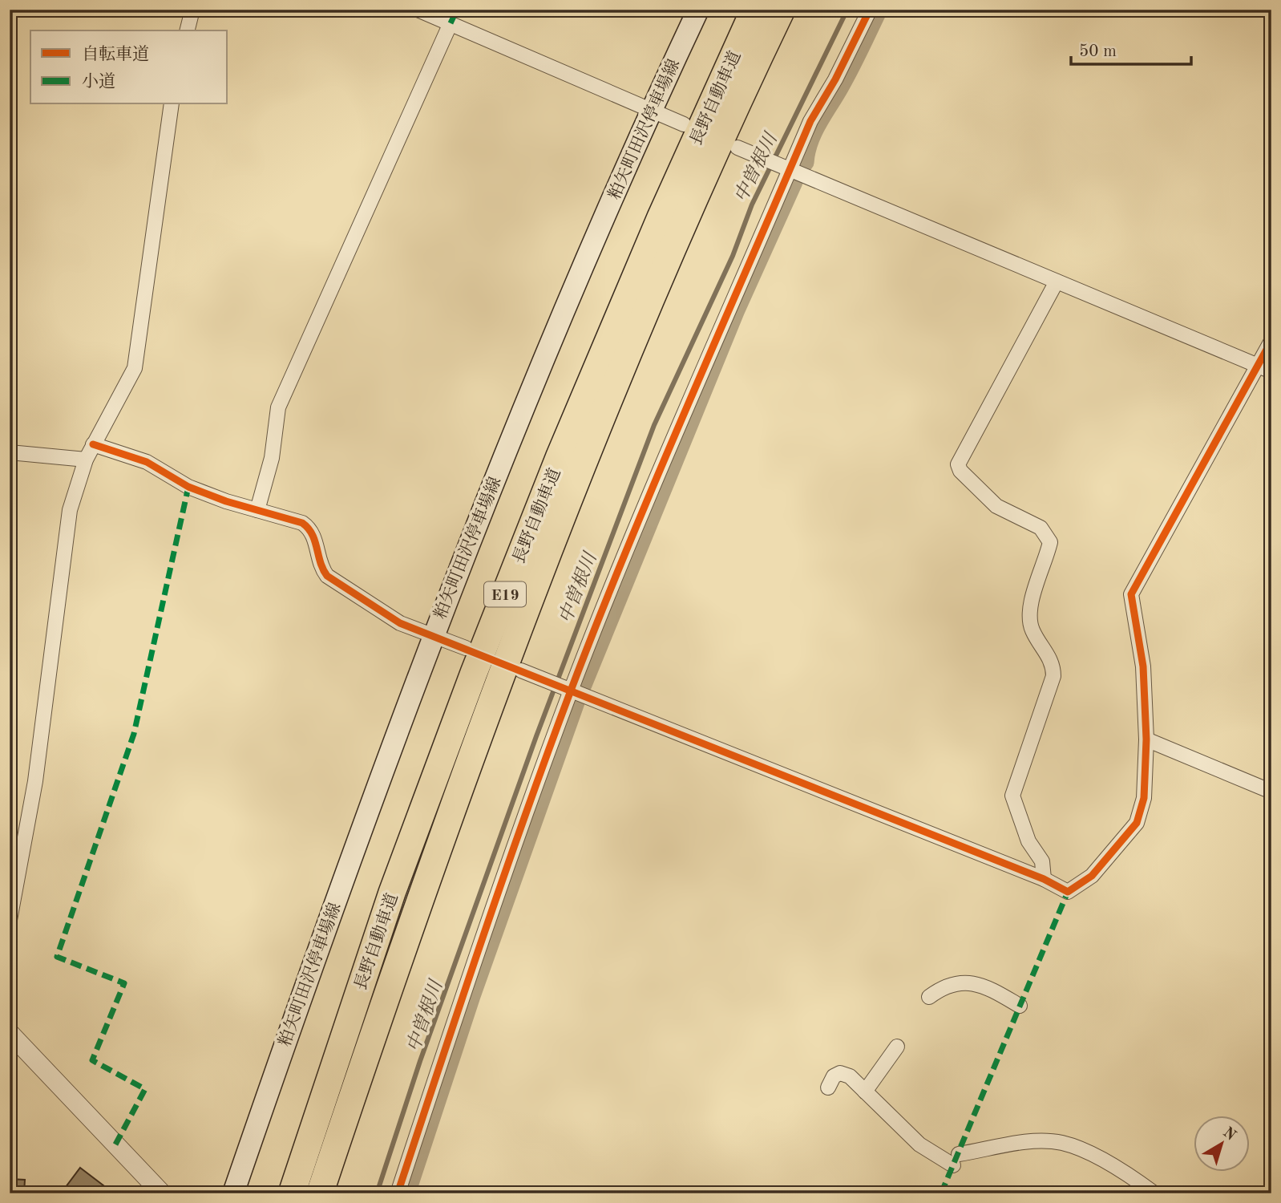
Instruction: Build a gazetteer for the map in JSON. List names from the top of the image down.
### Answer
{
  "streets": {
    "highway": ["長野自動車道", "E19"],
    "main road": ["粕矢町田沢停車場線"]
  },
  "water": ["中曽根川"],
  "legend": ["自転車道", "小道"],
  "scale_bar": "50 m",
  "north": "top right"
}
